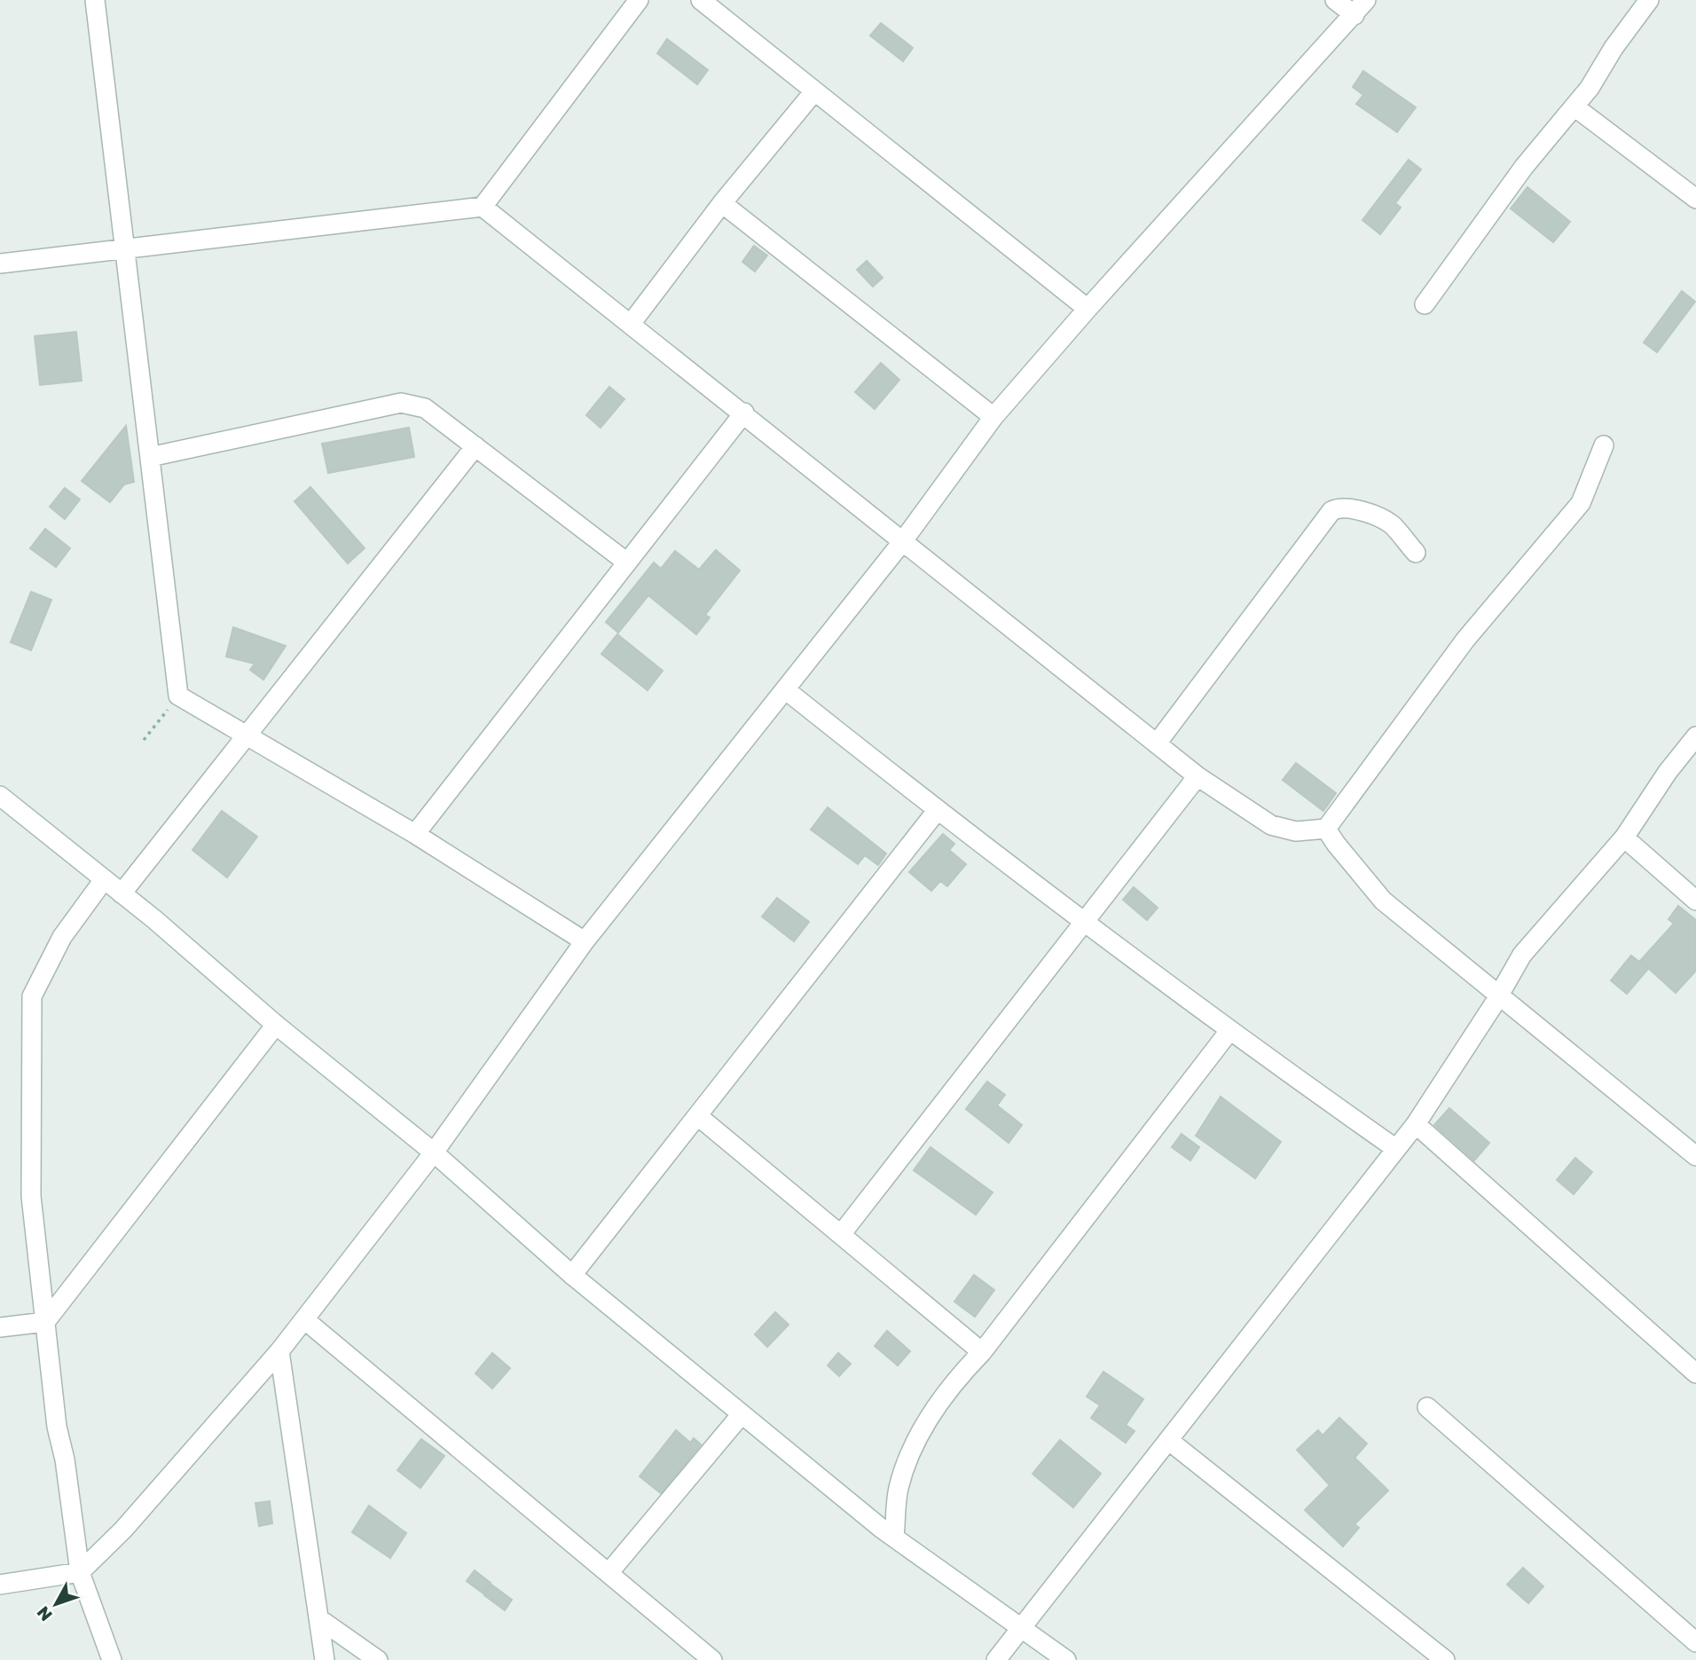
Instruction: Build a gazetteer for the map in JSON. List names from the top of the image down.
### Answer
{
  "north": "bottom left"
}
